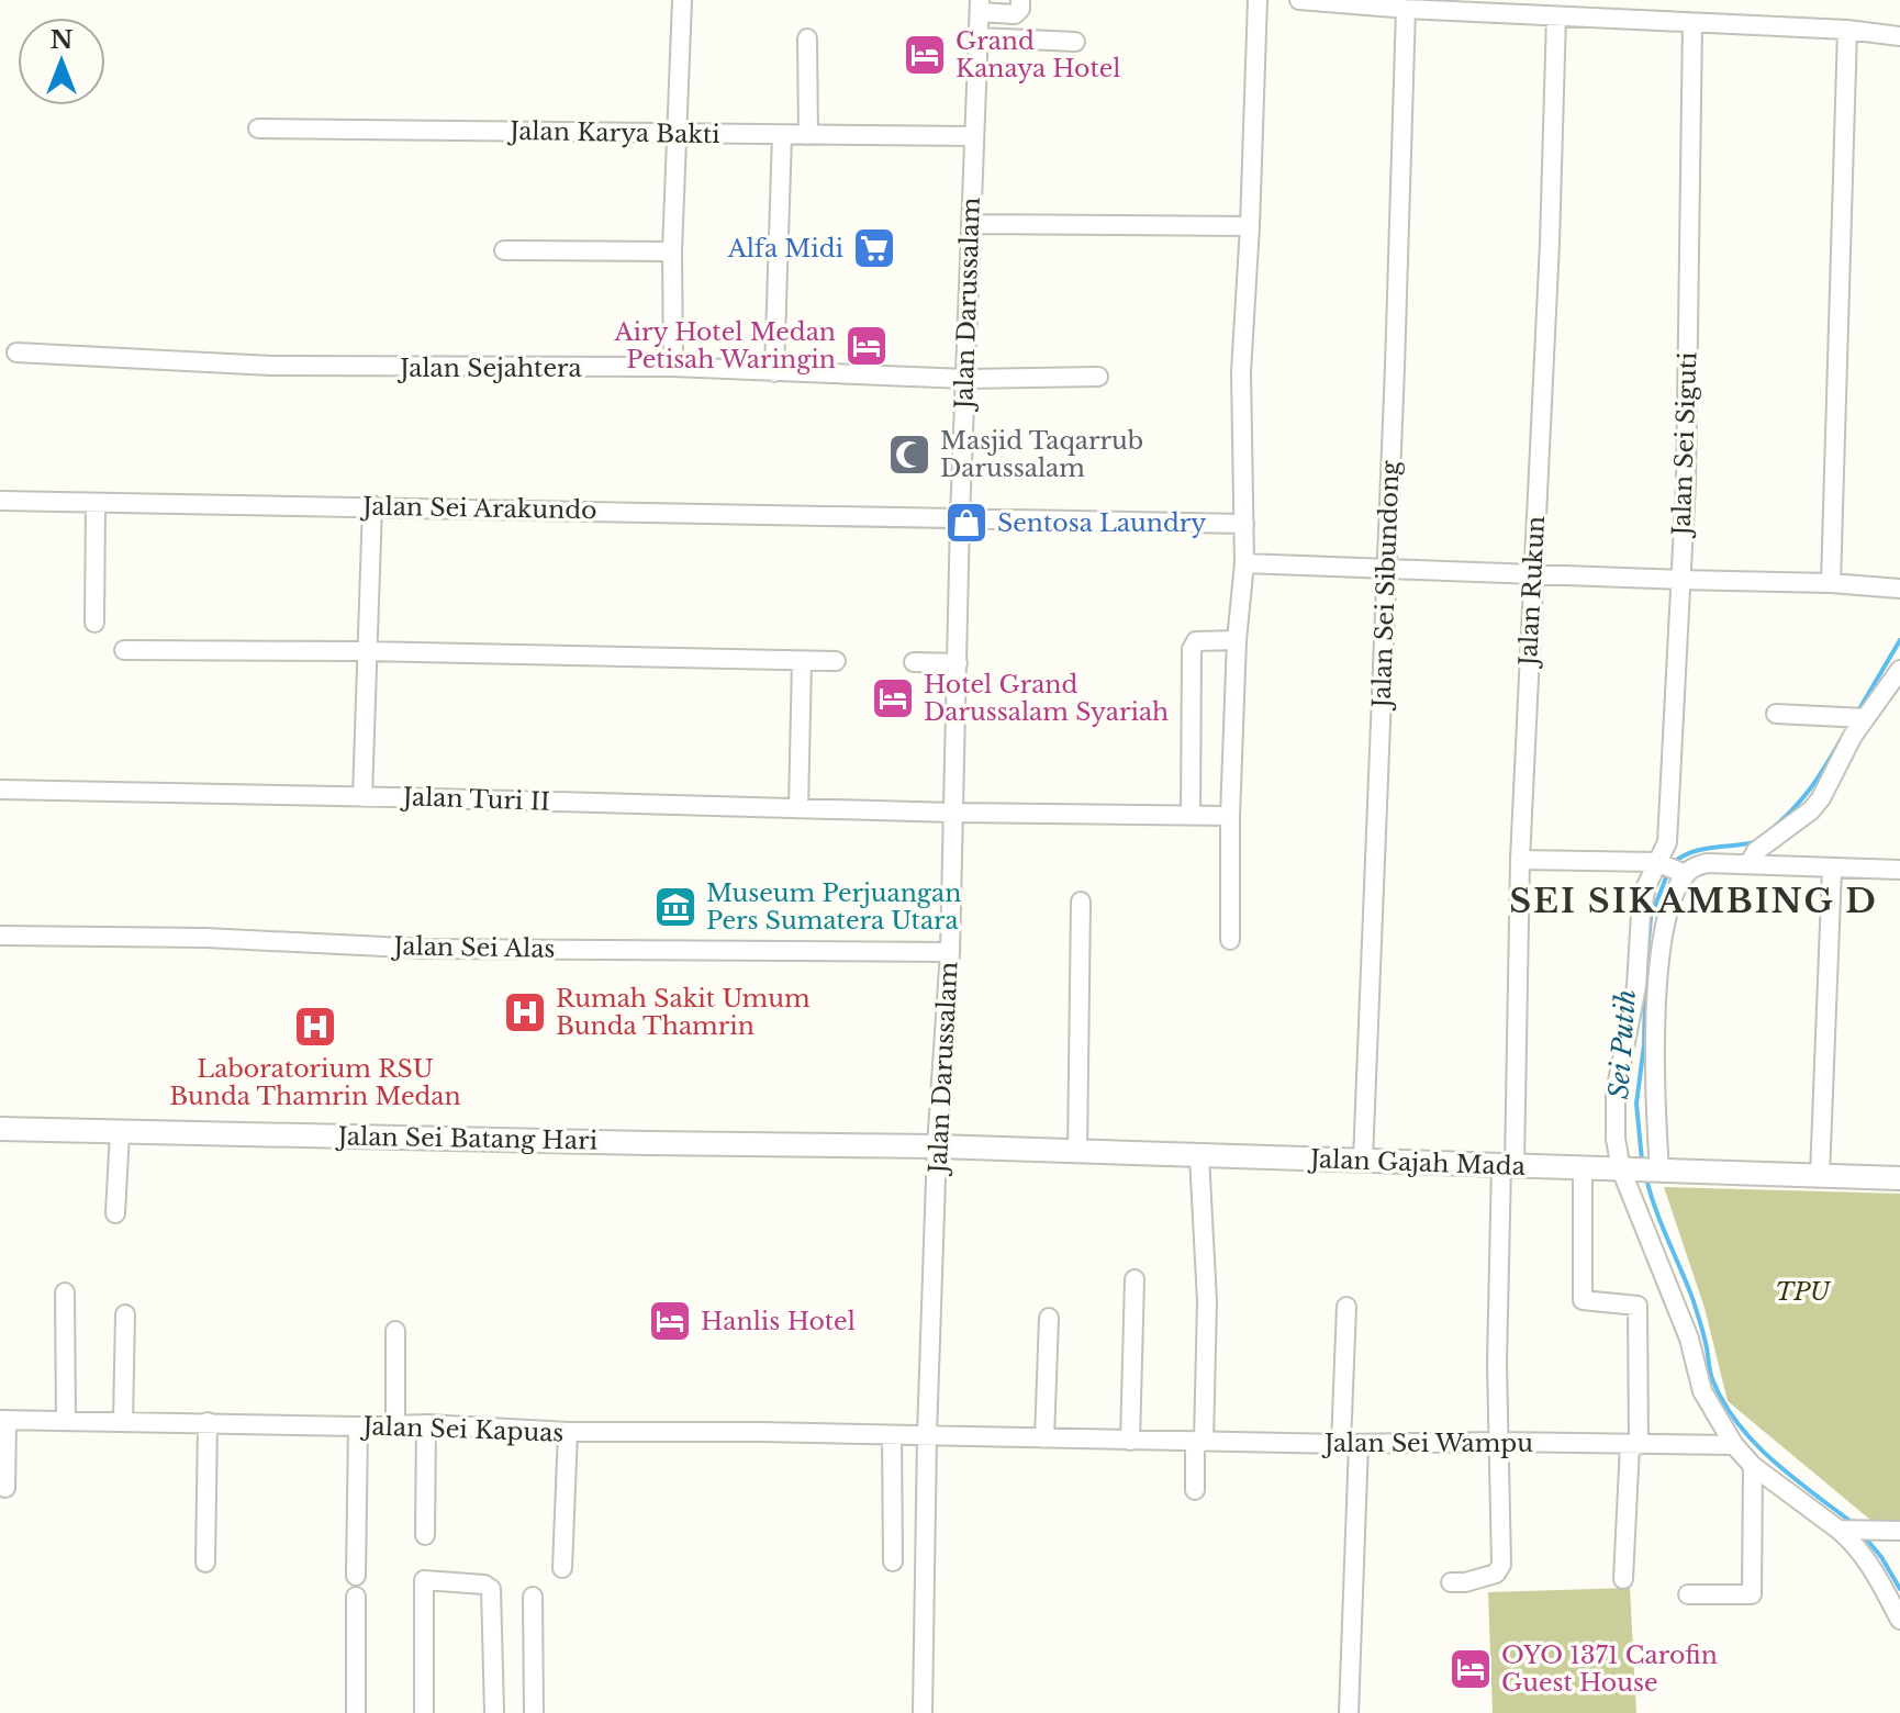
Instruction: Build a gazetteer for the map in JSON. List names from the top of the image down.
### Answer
{
  "streets": {
    "street": [
      "Jalan Karya Bakti",
      "Jalan Darussalam",
      "Jalan Sejahtera",
      "Jalan Sei Siguti",
      "Jalan Sei Arakundo",
      "Jalan Sei Sibundong",
      "Jalan Rukun",
      "Jalan Turi II",
      "Jalan Sei Alas",
      "Jalan Sei Batang Hari",
      "Jalan Gajah Mada",
      "Jalan Sei Kapuas",
      "Jalan Sei Wampu"
    ]
  },
  "crossings": [
    ["Jalan Karya Bakti", "Jalan Darussalam"],
    ["Jalan Darussalam", "Jalan Sejahtera"],
    ["Jalan Darussalam", "Jalan Sei Arakundo"],
    ["Jalan Darussalam", "Jalan Turi II"],
    ["Jalan Darussalam", "Jalan Sei Alas"],
    ["Jalan Darussalam", "Jalan Sei Batang Hari"],
    ["Jalan Darussalam", "Jalan Gajah Mada"],
    ["Jalan Darussalam", "Jalan Sei Kapuas"],
    ["Jalan Darussalam", "Jalan Sei Wampu"],
    ["Jalan Sei Sibundong", "Jalan Gajah Mada"],
    ["Jalan Rukun", "Jalan Gajah Mada"],
    ["Jalan Rukun", "Jalan Sei Wampu"],
    ["Jalan Sei Batang Hari", "Jalan Gajah Mada"],
    ["Jalan Sei Kapuas", "Jalan Sei Wampu"]
  ],
  "districts": ["SEI SIKAMBING D"],
  "water": ["Sei Putih"],
  "parks": ["TPU"],
  "places": {
    "hotel": [
      "Grand Kanaya Hotel",
      "Airy Hotel Medan Petisah Waringin",
      "Hotel Grand Darussalam Syariah",
      "Hanlis Hotel",
      "OYO 1371 Carofin Guest House"
    ],
    "supermarket": ["Alfa Midi"],
    "mosque": ["Masjid Taqarrub Darussalam"],
    "shop": ["Sentosa Laundry"],
    "museum": ["Museum Perjuangan Pers Sumatera Utara"],
    "hospital": ["Rumah Sakit Umum Bunda Thamrin", "Laboratorium RSU Bunda Thamrin Medan"]
  },
  "north": "top"
}
